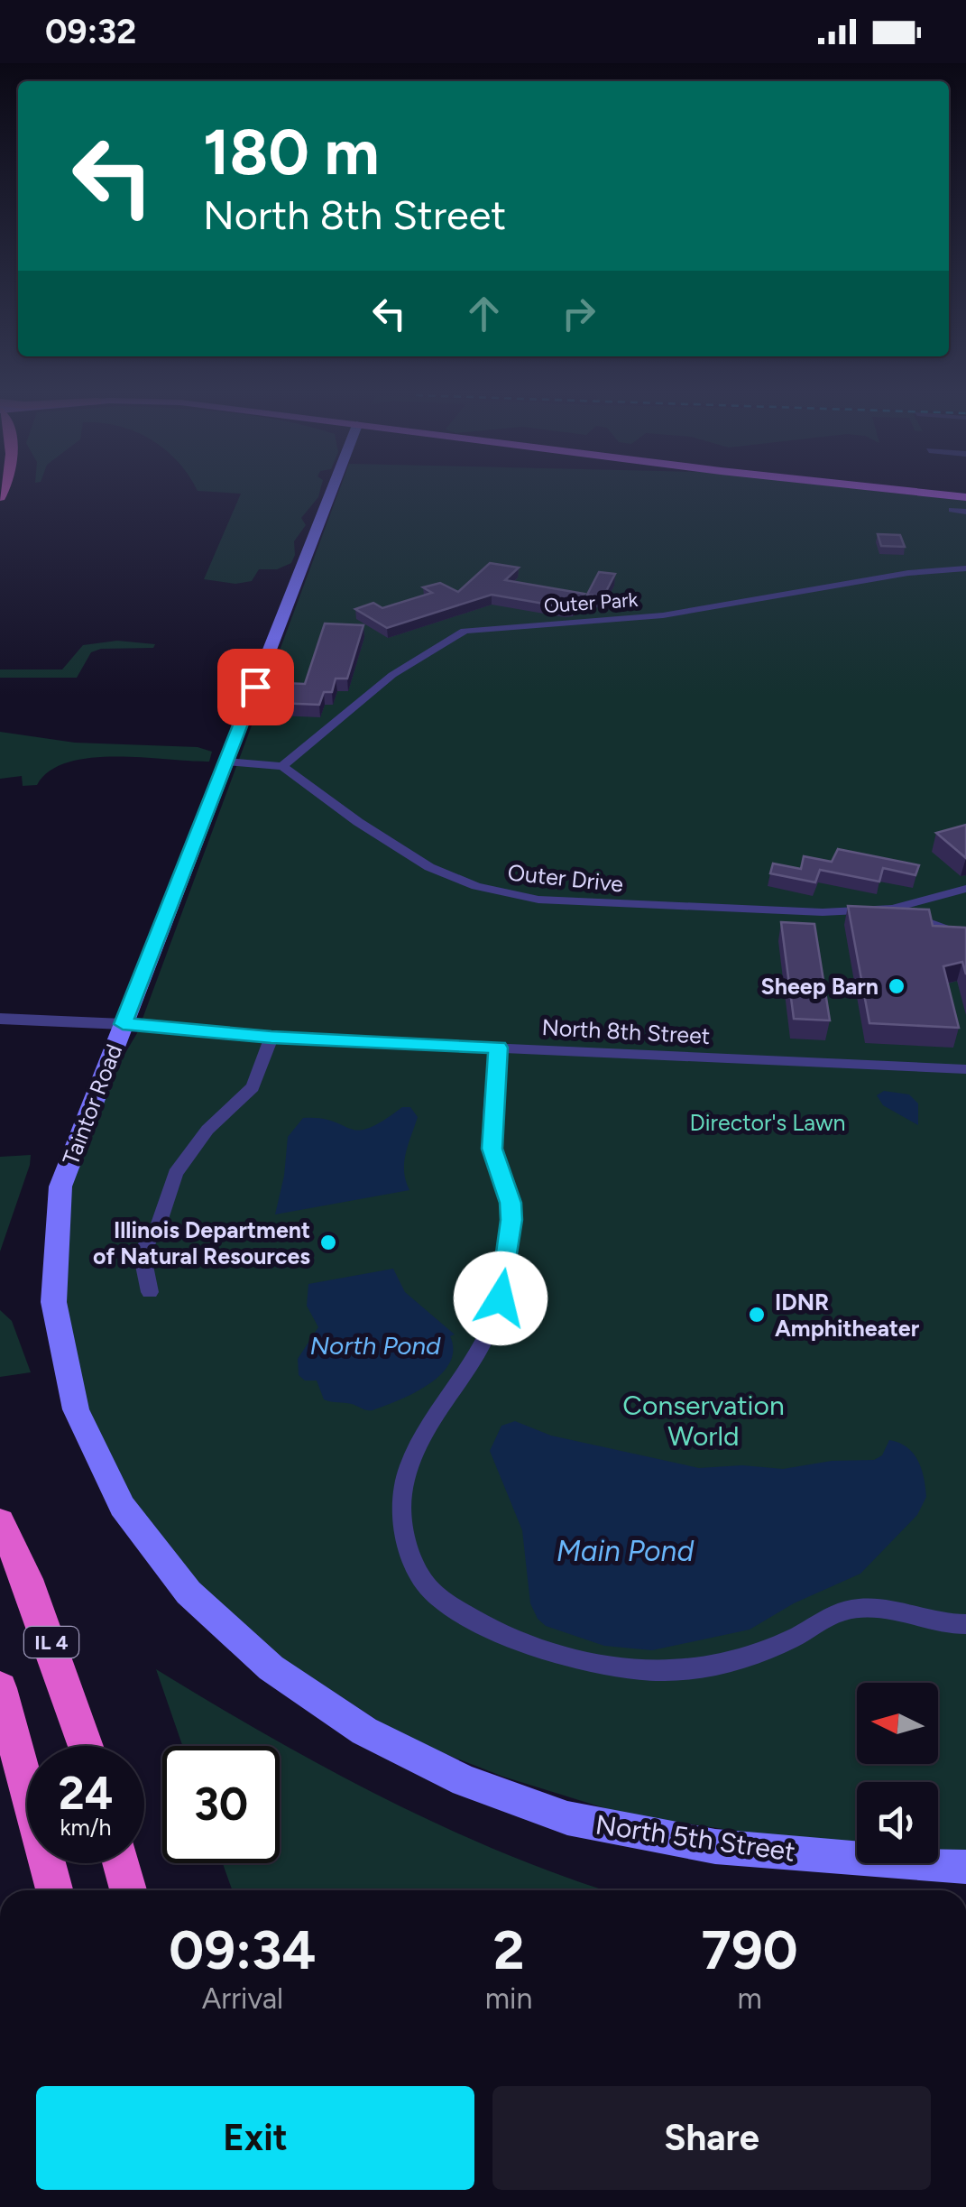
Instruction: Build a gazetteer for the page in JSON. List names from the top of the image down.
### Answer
{
  "streets": {
    "highway": ["IL 4"],
    "main road": ["Taintor Road", "North 5th Street"],
    "street": ["Outer Park", "Outer Drive", "North 8th Street"]
  },
  "crossings": [
    ["Outer Park", "Outer Drive"],
    ["North 8th Street", "Taintor Road"],
    ["Taintor Road", "North 5th Street"]
  ],
  "water": ["North Pond", "Main Pond"],
  "parks": ["Director's Lawn", "Conservation World"],
  "places": ["Sheep Barn", "Illinois Department of Natural Resources", "IDNR Amphitheater"],
  "north": "left",
  "page": {
    "status": "09:32",
    "turn": ["180 m", "North 8th Street"],
    "speed": "24 km/h",
    "limit": "30",
    "eta": [
      "09:34",
      "Arrival",
      "2",
      "min",
      "790",
      "m"
    ],
    "buttons": ["Exit", "Share"]
  }
}
